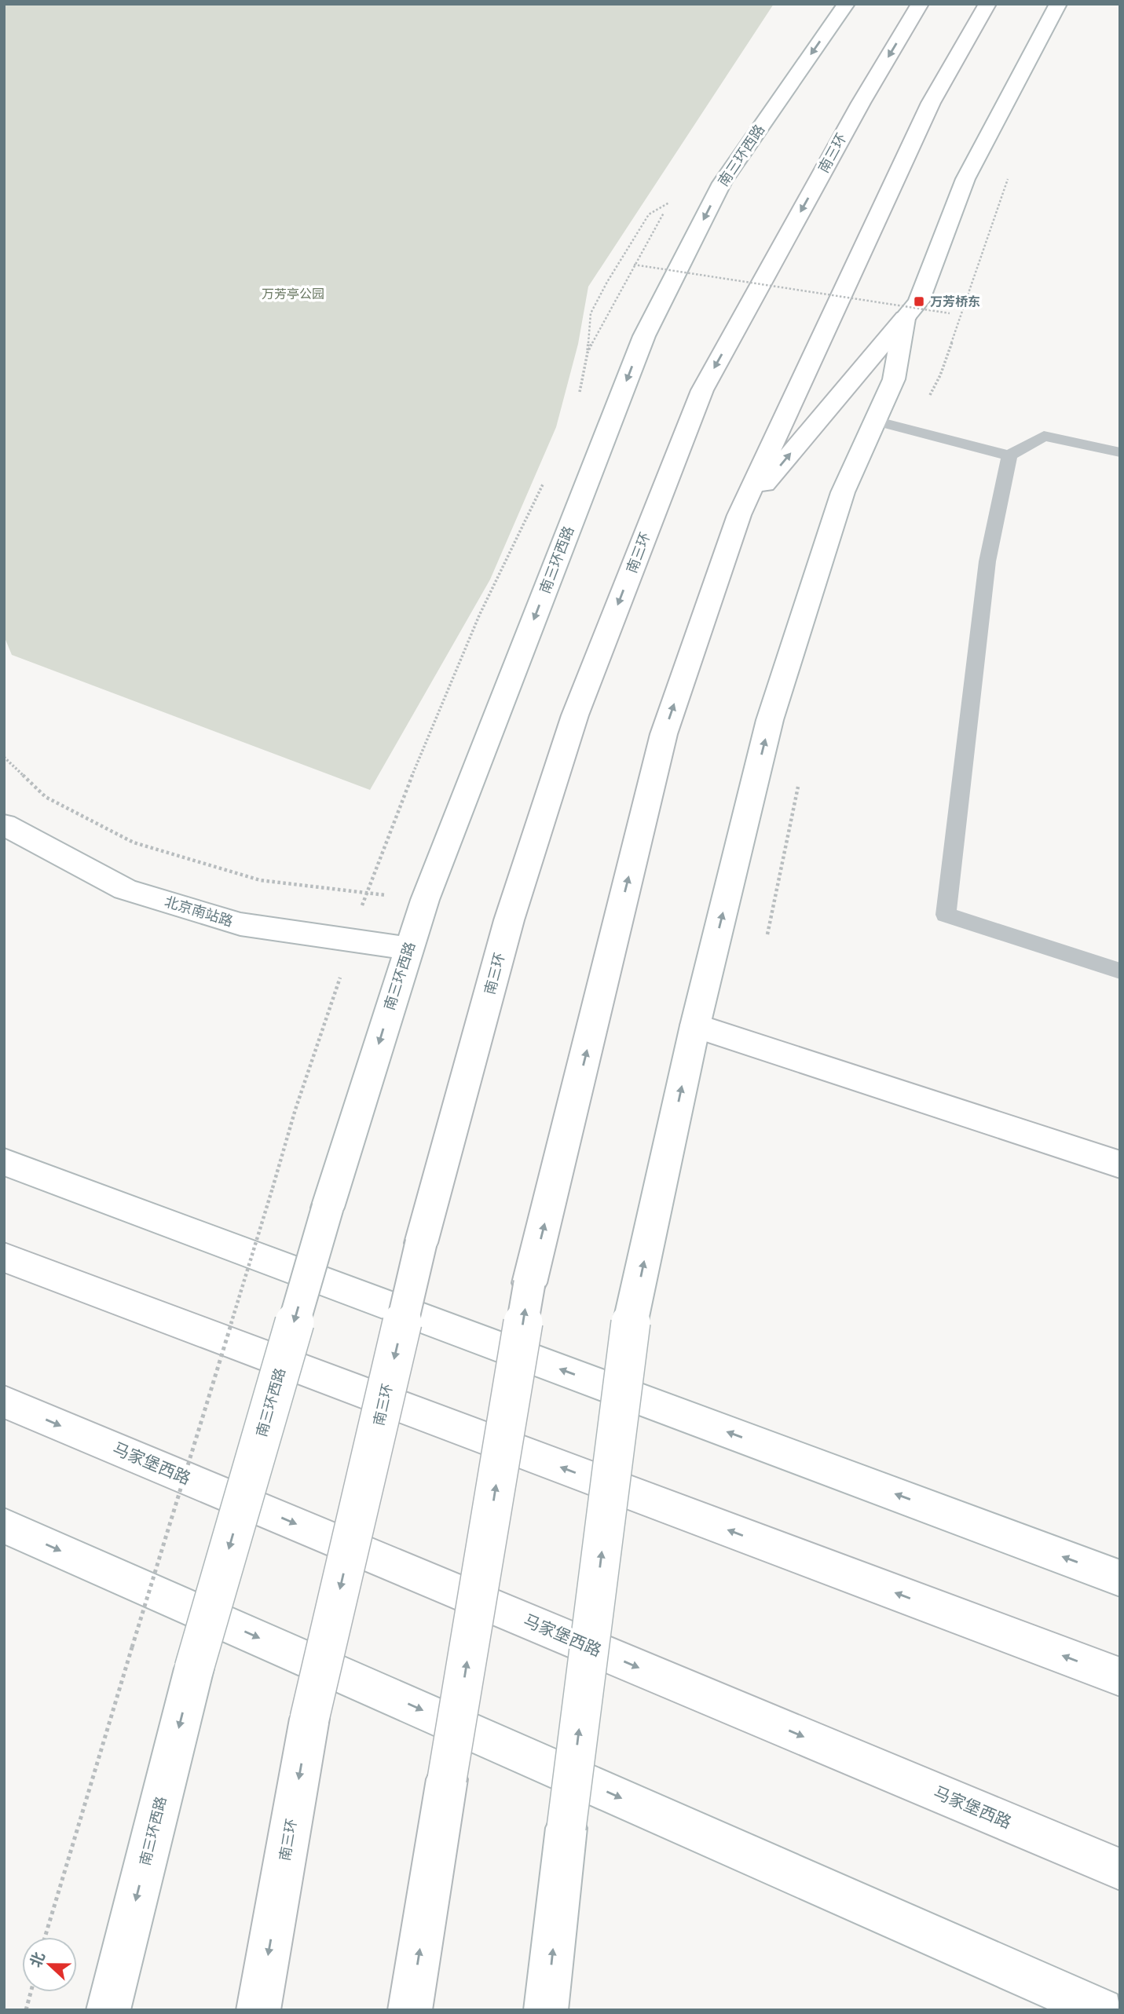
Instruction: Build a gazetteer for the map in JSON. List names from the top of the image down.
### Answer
{
  "streets": {
    "main road": [
      "南三环",
      "南三环西路",
      "北京南站路",
      "马家堡西路"
    ]
  },
  "crossings": [
    ["南三环西路", "北京南站路"]
  ],
  "parks": ["万芳亭公园"],
  "places": {
    "transit": ["万芳桥东"]
  },
  "north": "left"
}
